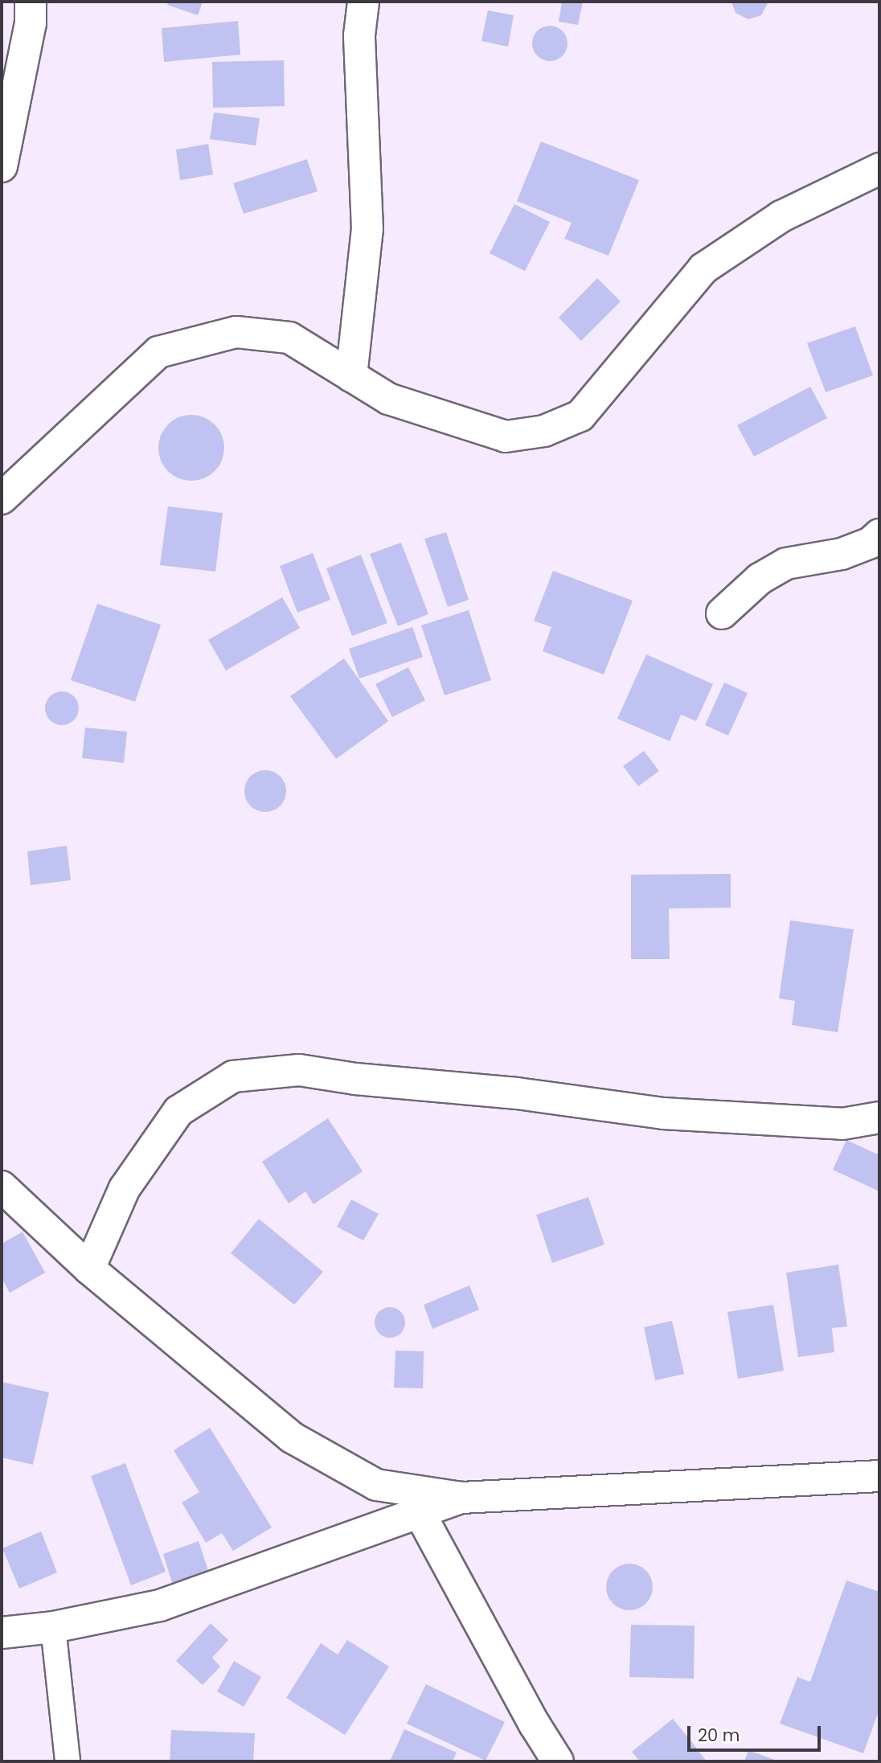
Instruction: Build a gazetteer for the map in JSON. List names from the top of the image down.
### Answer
{
  "scale_bar": "20 m"
}
